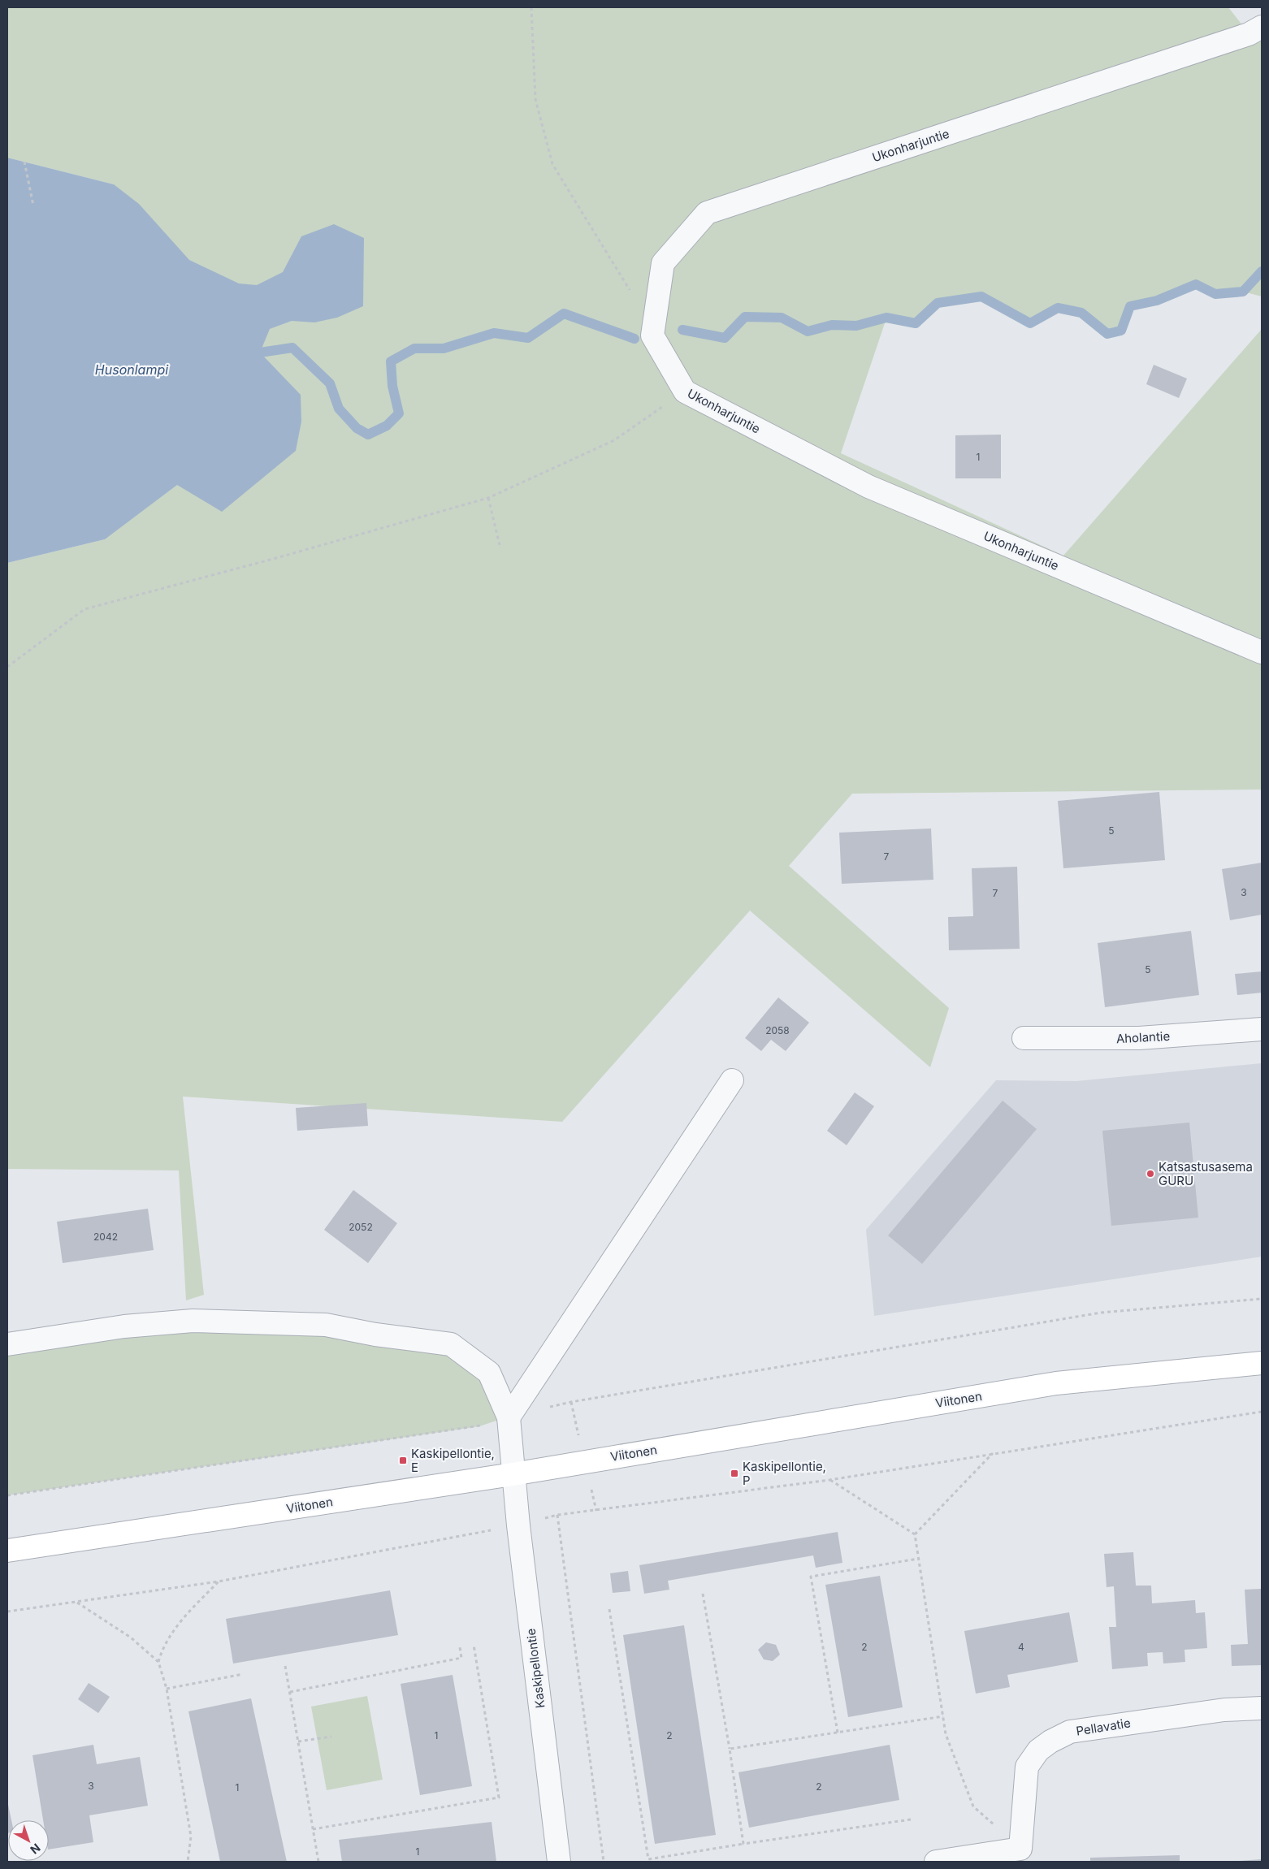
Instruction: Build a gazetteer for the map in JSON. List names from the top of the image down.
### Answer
{
  "streets": {
    "main road": ["Viitonen"],
    "street": [
      "Ukonharjuntie",
      "Aholantie",
      "Kaskipellontie",
      "Pellavatie"
    ]
  },
  "crossings": [
    ["Viitonen", "Kaskipellontie"]
  ],
  "water": ["Husonlampi"],
  "places": {
    "other": ["Katsastusasema GURU"],
    "transit": ["Kaskipellontie, E", "Kaskipellontie, P"]
  },
  "house_numbers": [
    "1",
    "5",
    "7",
    "3",
    "7",
    "5",
    "2058",
    "2052",
    "2042",
    "2",
    "4",
    "1",
    "2",
    "3",
    "2",
    "1",
    "1"
  ],
  "north": "bottom right"
}
